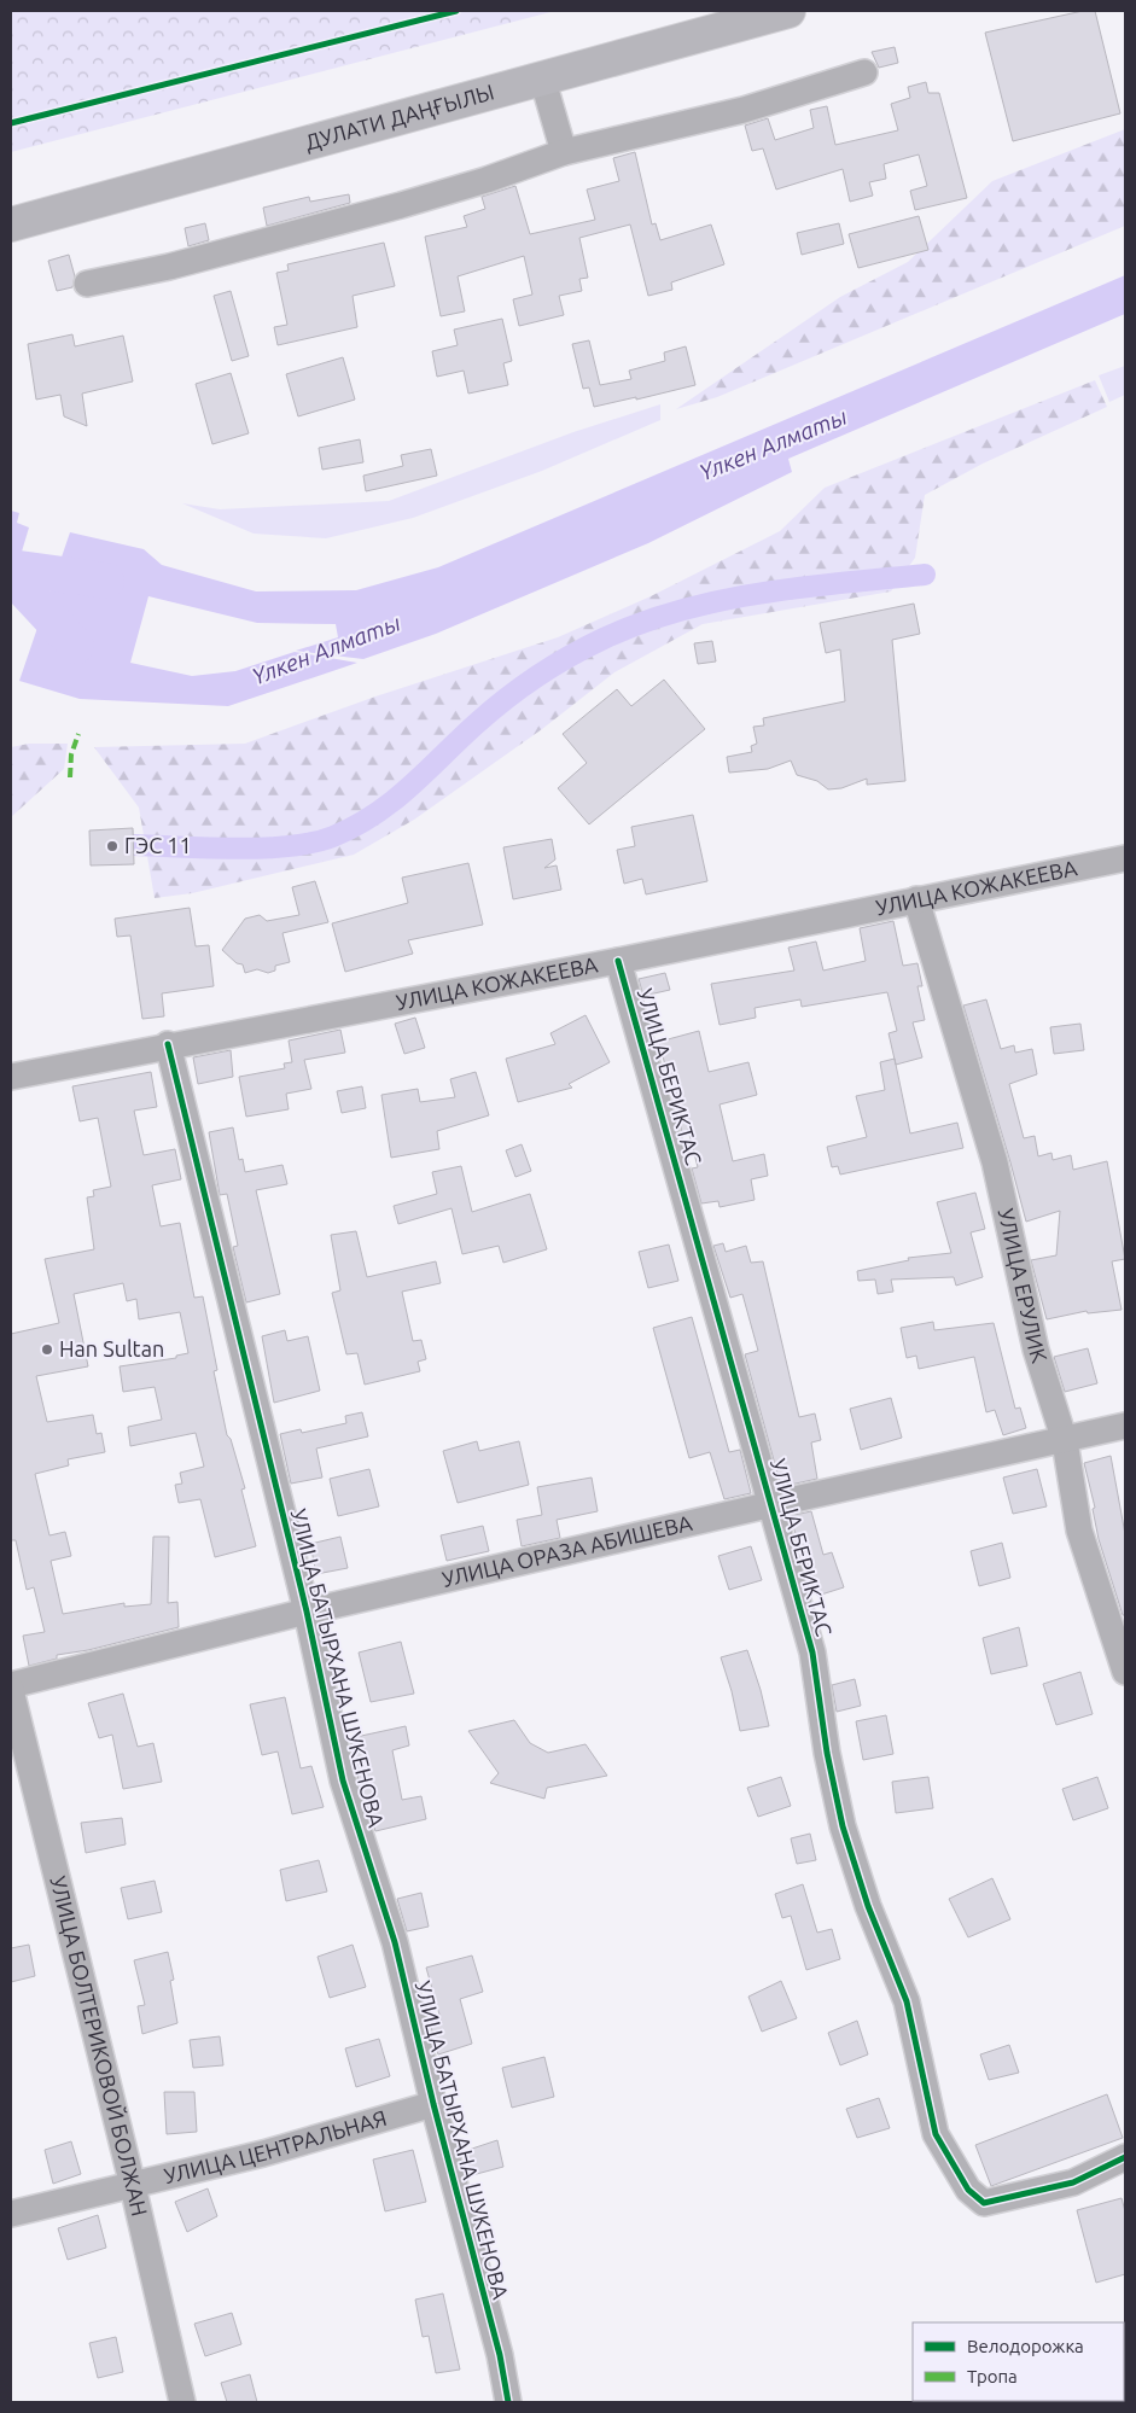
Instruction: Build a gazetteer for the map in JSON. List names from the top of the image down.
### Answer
{
  "streets": {
    "main road": ["ДУЛАТИ ДАҢҒЫЛЫ"],
    "street": [
      "УЛИЦА КОЖАКЕЕВА",
      "УЛИЦА БЕРИКТАС",
      "УЛИЦА ЕРУЛИК",
      "УЛИЦА ОРАЗА АБИШЕВА",
      "УЛИЦА БАТЫРХАНА ШУКЕНОВА",
      "УЛИЦА БОЛТЕРИКОВОЙ БОЛЖАН",
      "УЛИЦА ЦЕНТРАЛЬНАЯ"
    ]
  },
  "crossings": [
    ["УЛИЦА КОЖАКЕЕВА", "УЛИЦА БЕРИКТАС"],
    ["УЛИЦА КОЖАКЕЕВА", "УЛИЦА ЕРУЛИК"],
    ["УЛИЦА КОЖАКЕЕВА", "УЛИЦА БАТЫРХАНА ШУКЕНОВА"],
    ["УЛИЦА БЕРИКТАС", "УЛИЦА ОРАЗА АБИШЕВА"],
    ["УЛИЦА ЕРУЛИК", "УЛИЦА ОРАЗА АБИШЕВА"],
    ["УЛИЦА ОРАЗА АБИШЕВА", "УЛИЦА БАТЫРХАНА ШУКЕНОВА"],
    ["УЛИЦА БАТЫРХАНА ШУКЕНОВА", "УЛИЦА ЦЕНТРАЛЬНАЯ"],
    ["УЛИЦА БОЛТЕРИКОВОЙ БОЛЖАН", "УЛИЦА ЦЕНТРАЛЬНАЯ"]
  ],
  "water": ["Үлкен Алматы"],
  "places": ["ГЭС 11", "Han Sultan"],
  "legend": ["Велодорожка", "Тропа"]
}
